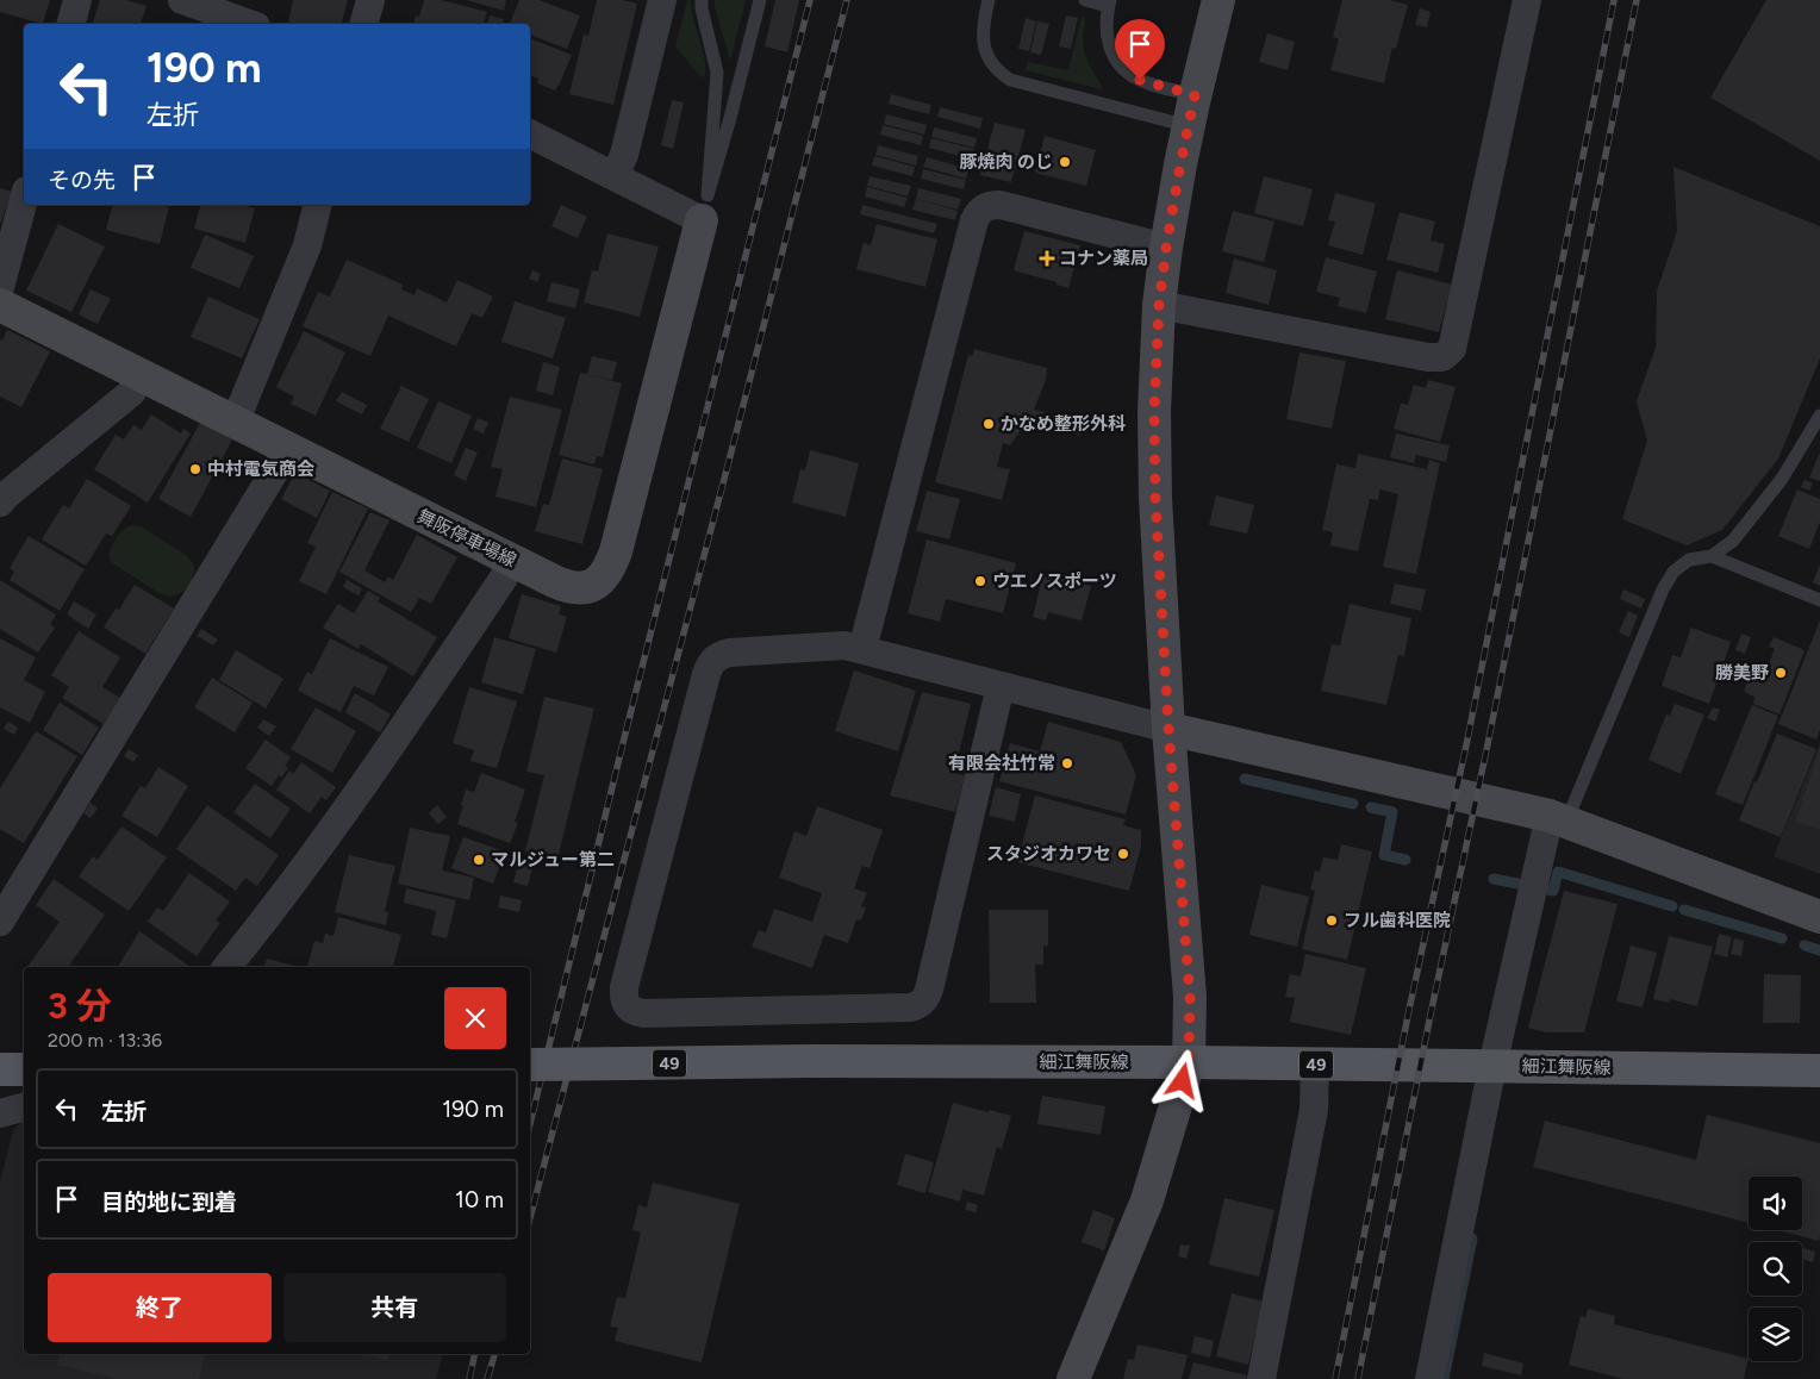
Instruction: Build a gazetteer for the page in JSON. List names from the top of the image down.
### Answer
{
  "streets": {
    "main road": ["細江舞阪線", "49"],
    "street": ["舞阪停車場線"]
  },
  "places": {
    "other": [
      "豚焼肉 のじ",
      "かなめ整形外科",
      "中村電気商会",
      "ウエノスポーツ",
      "勝美野",
      "有限会社竹常",
      "スタジオカワセ",
      "マルジュー第二",
      "フル歯科医院"
    ],
    "health": ["コナン薬局"]
  },
  "page": {
    "turn": ["190 m", "左折"],
    "then": "その先",
    "heading": ["3 分", "200 m · 13:36"],
    "list": [
      {
        "name": "左折",
        "value": "190 m"
      },
      {
        "name": "目的地に到着",
        "value": "10 m"
      }
    ],
    "buttons": ["終了", "共有"]
  }
}
